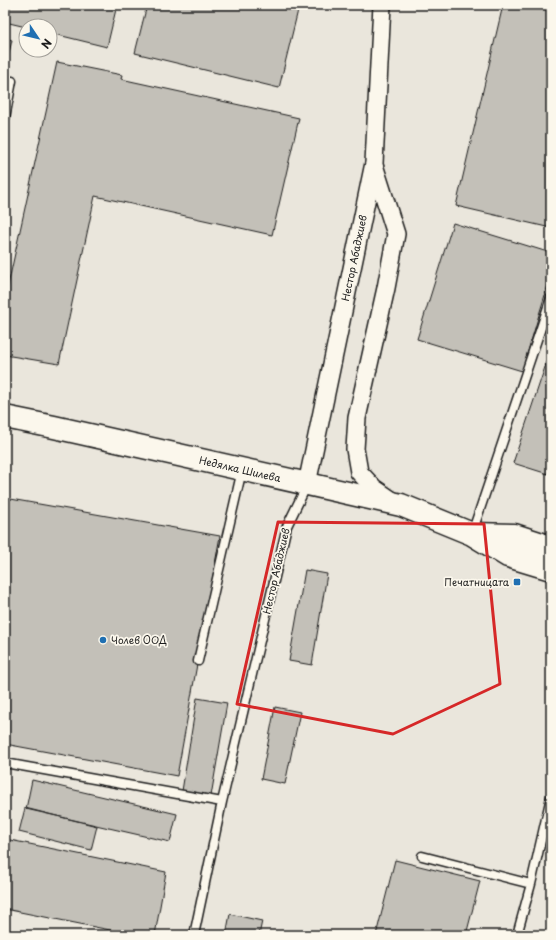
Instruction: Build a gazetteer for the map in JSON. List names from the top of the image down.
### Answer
{
  "streets": {
    "street": ["Нестор Абаджиев", "Недялка Шилева"]
  },
  "crossings": [
    ["Нестор Абаджиев", "Недялка Шилева"]
  ],
  "places": {
    "transit": ["Печатницата"],
    "other": ["Чолев ООД"]
  },
  "north": "bottom right"
}
